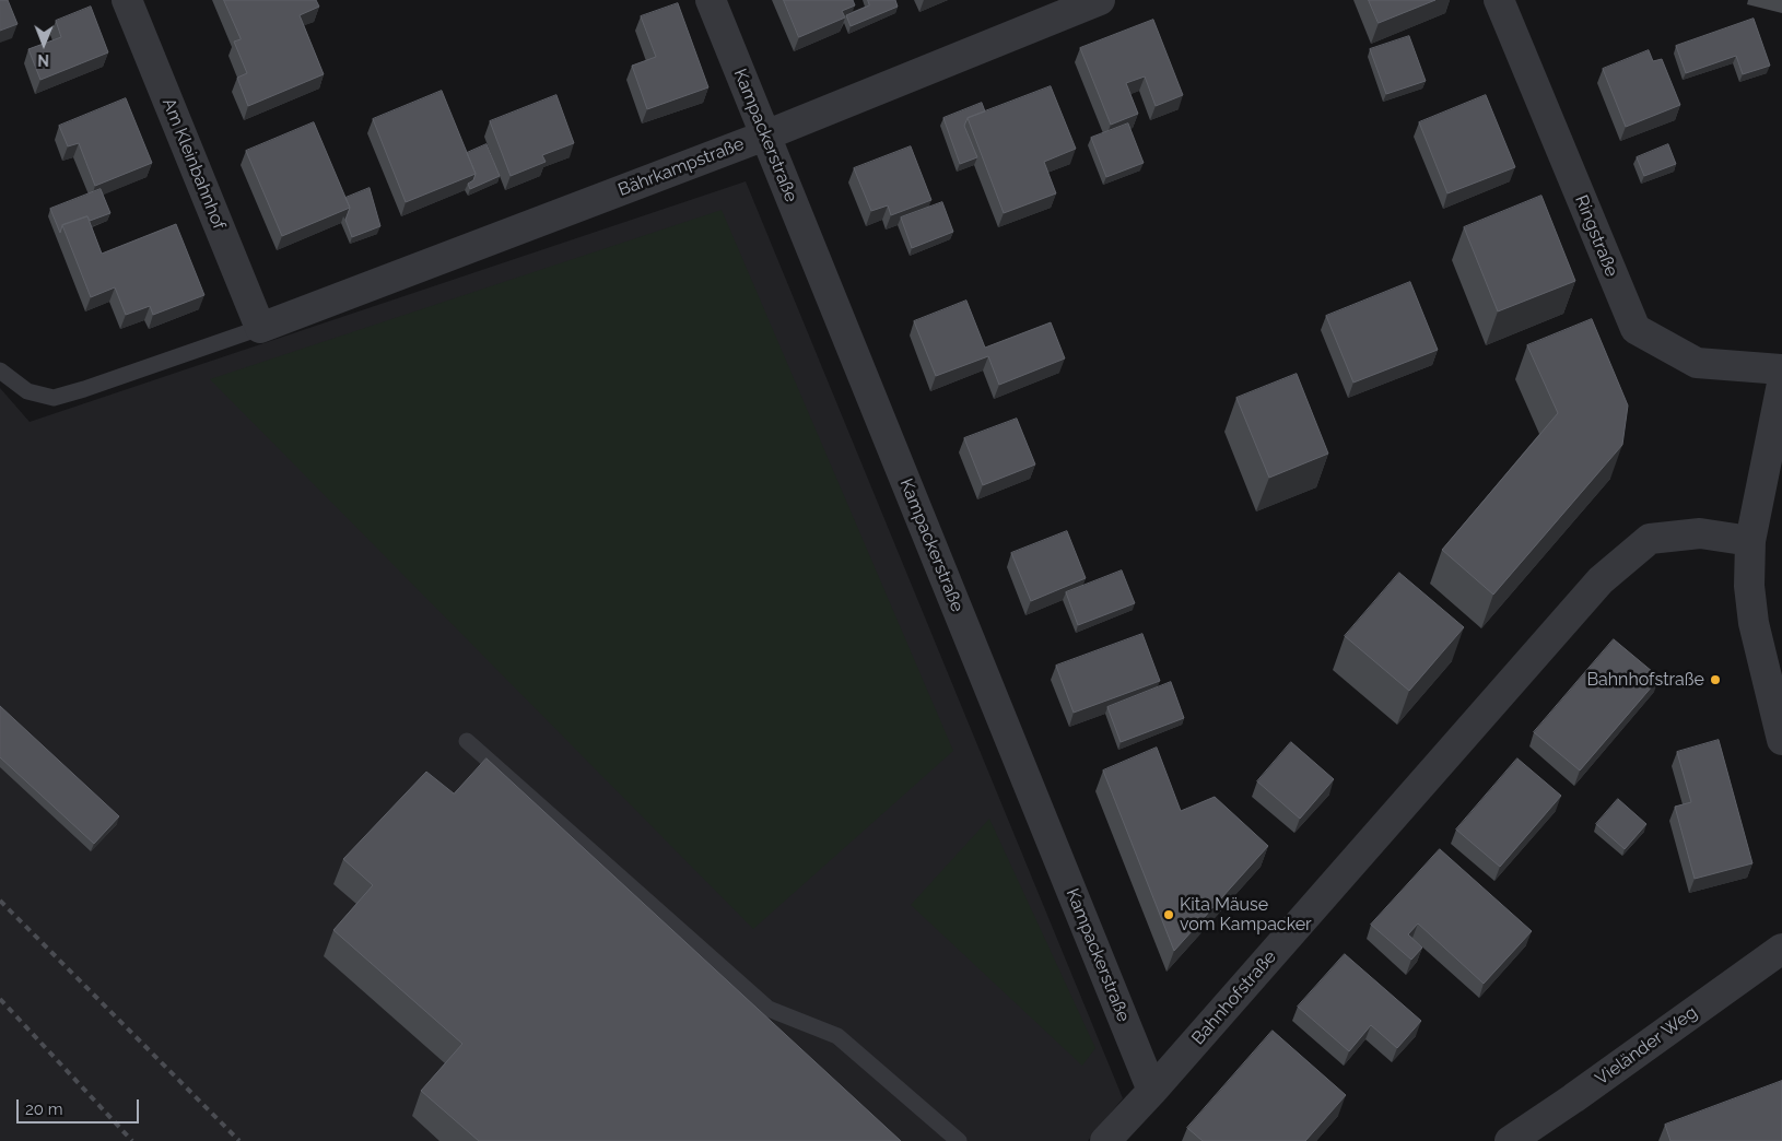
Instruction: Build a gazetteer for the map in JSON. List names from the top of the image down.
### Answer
{
  "streets": {
    "street": [
      "Kampackerstraße",
      "Am Kleinbahnhof",
      "Bährkampstraße",
      "Ringstraße",
      "Bahnhofstraße",
      "Vieländer Weg"
    ]
  },
  "crossings": [
    ["Kampackerstraße", "Bährkampstraße"],
    ["Kampackerstraße", "Bahnhofstraße"],
    ["Am Kleinbahnhof", "Bährkampstraße"]
  ],
  "places": ["Bahnhofstraße", "Kita Mäuse vom Kampacker"],
  "scale_bar": "20 m",
  "north": "bottom"
}
